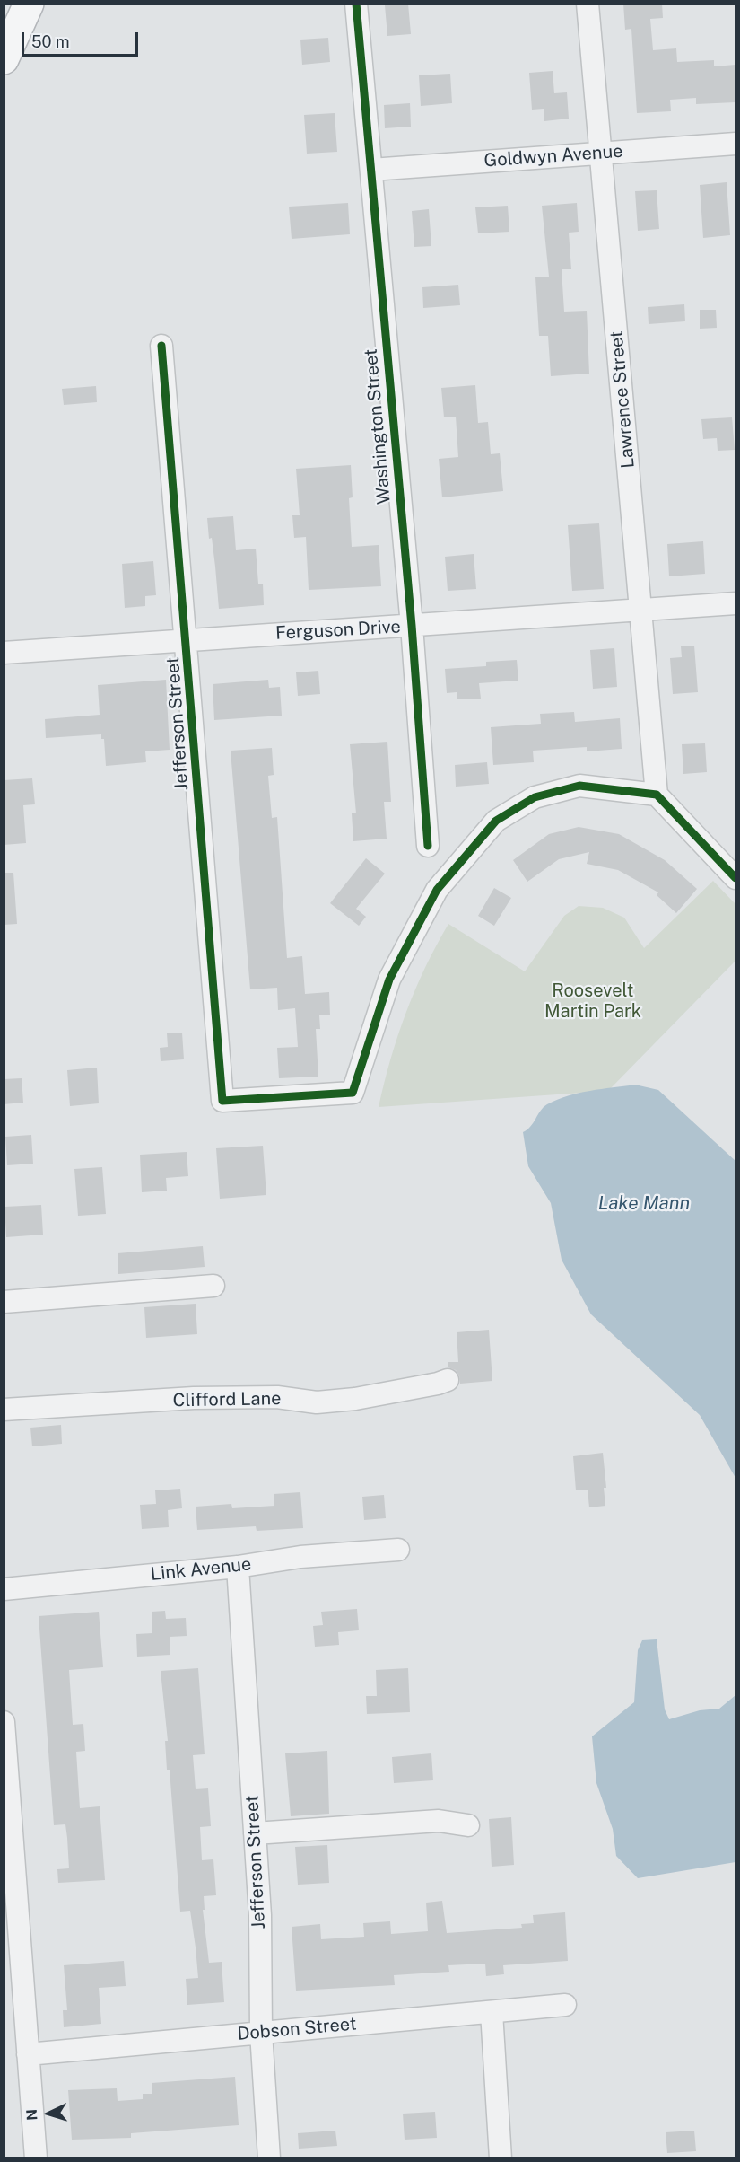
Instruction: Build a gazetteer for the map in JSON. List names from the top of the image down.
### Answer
{
  "streets": {
    "street": [
      "Goldwyn Avenue",
      "Lawrence Street",
      "Washington Street",
      "Ferguson Drive",
      "Jefferson Street",
      "Clifford Lane",
      "Link Avenue",
      "Dobson Street"
    ]
  },
  "crossings": [
    ["Goldwyn Avenue", "Lawrence Street"],
    ["Goldwyn Avenue", "Washington Street"],
    ["Lawrence Street", "Ferguson Drive"],
    ["Lawrence Street", "Jefferson Street"],
    ["Washington Street", "Ferguson Drive"],
    ["Ferguson Drive", "Jefferson Street"],
    ["Jefferson Street", "Link Avenue"],
    ["Jefferson Street", "Dobson Street"]
  ],
  "water": ["Lake Mann"],
  "parks": ["Roosevelt Martin Park"],
  "scale_bar": "50 m",
  "north": "left"
}
